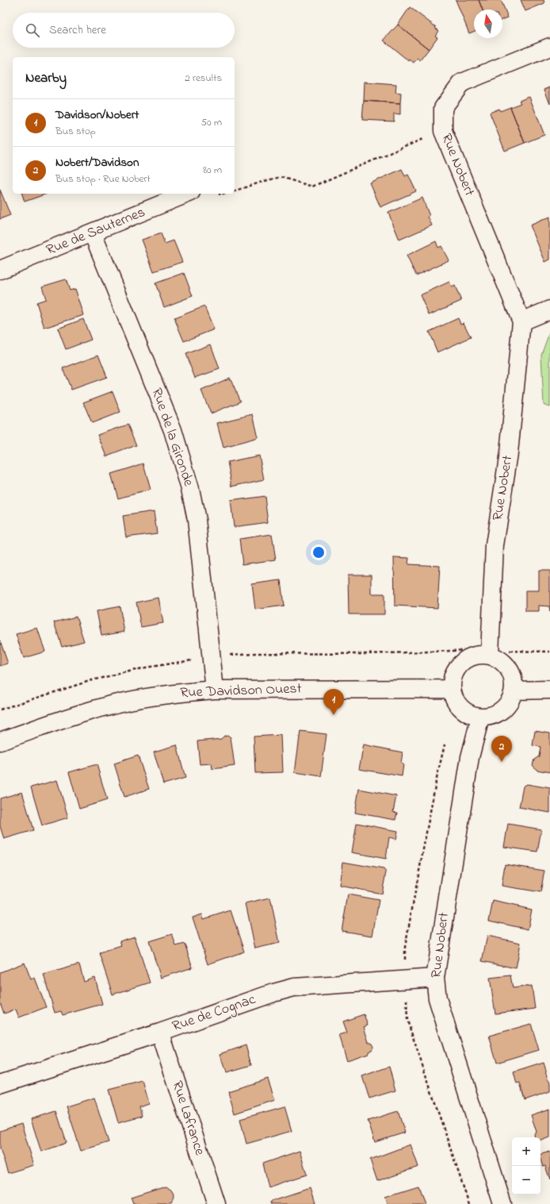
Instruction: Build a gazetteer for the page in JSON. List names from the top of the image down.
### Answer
{
  "streets": {
    "street": [
      "Rue Nobert",
      "Rue de Sauternes",
      "Rue de la Gironde",
      "Rue Davidson Ouest",
      "Rue de Cognac",
      "Rue Lafrance"
    ]
  },
  "crossings": [
    ["Rue Nobert", "Rue Davidson Ouest"],
    ["Rue Nobert", "Rue de Cognac"],
    ["Rue de Sauternes", "Rue de la Gironde"],
    ["Rue de la Gironde", "Rue Davidson Ouest"],
    ["Rue de Cognac", "Rue Lafrance"]
  ],
  "north": "top",
  "page": {
    "search": "Search here",
    "heading": ["Nearby", "2 results"],
    "list": [
      {
        "mark": "1",
        "name": "Davidson/Nobert",
        "note": "Bus stop",
        "value": "50 m"
      },
      {
        "mark": "2",
        "name": "Nobert/Davidson",
        "note": "Bus stop · Rue Nobert",
        "value": "80 m"
      }
    ],
    "pins": ["1", "2"],
    "map_buttons": ["+", "−"]
  }
}
